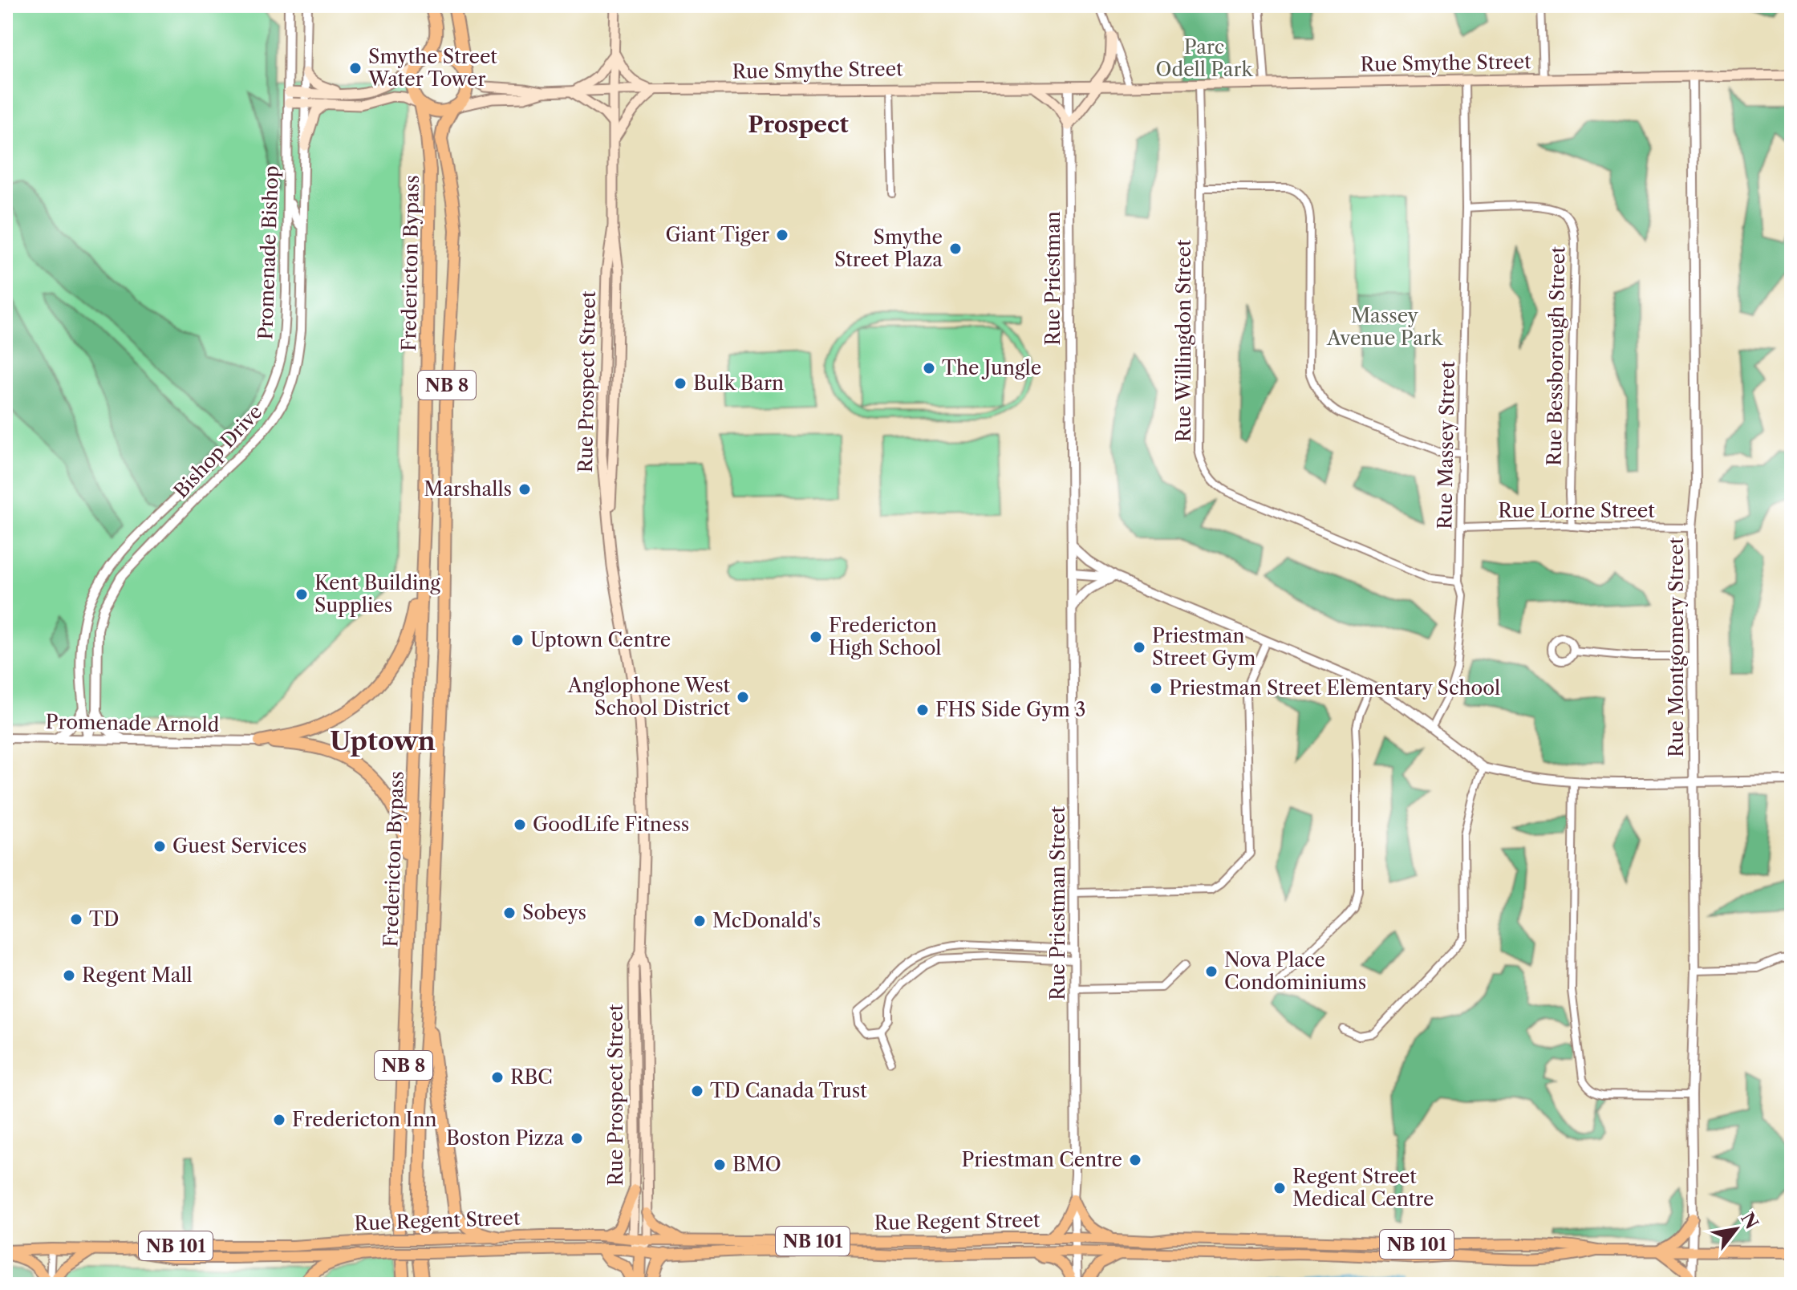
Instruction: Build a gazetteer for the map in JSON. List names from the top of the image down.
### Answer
{
  "streets": {
    "highway": ["Fredericton Bypass", "NB 8"],
    "main road": [
      "Rue Smythe Street",
      "Rue Prospect Street",
      "Rue Regent Street",
      "NB 101"
    ],
    "street": [
      "Promenade Bishop",
      "Rue Priestman",
      "Rue Willingdon Street",
      "Rue Bessborough Street",
      "Rue Massey Street",
      "Bishop Drive",
      "Rue Lorne Street",
      "Rue Montgomery Street",
      "Promenade Arnold",
      "Rue Priestman Street"
    ]
  },
  "crossings": [
    ["Rue Smythe Street", "Fredericton Bypass"],
    ["Rue Smythe Street", "Rue Priestman"],
    ["Rue Smythe Street", "Rue Willingdon Street"],
    ["Rue Smythe Street", "Rue Prospect Street"],
    ["Rue Smythe Street", "Rue Massey Street"],
    ["Rue Smythe Street", "Rue Montgomery Street"],
    ["Promenade Bishop", "Bishop Drive"],
    ["Promenade Bishop", "Promenade Arnold"],
    ["Fredericton Bypass", "Rue Regent Street"],
    ["Rue Priestman", "Rue Priestman Street"],
    ["Rue Willingdon Street", "Rue Massey Street"],
    ["Rue Bessborough Street", "Rue Massey Street"],
    ["Rue Bessborough Street", "Rue Lorne Street"],
    ["Rue Prospect Street", "Rue Regent Street"],
    ["Rue Massey Street", "Rue Lorne Street"],
    ["Bishop Drive", "Promenade Arnold"],
    ["Rue Lorne Street", "Rue Montgomery Street"],
    ["Rue Montgomery Street", "Rue Regent Street"],
    ["Rue Priestman Street", "Rue Regent Street"]
  ],
  "districts": ["Prospect", "Uptown"],
  "parks": ["Parc Odell Park", "Massey Avenue Park"],
  "places": [
    "Smythe Street Water Tower",
    "Giant Tiger",
    "Smythe Street Plaza",
    "The Jungle",
    "Bulk Barn",
    "Marshalls",
    "Kent Building Supplies",
    "Fredericton High School",
    "Uptown Centre",
    "Priestman Street Gym",
    "Priestman Street Elementary School",
    "Anglophone West School District",
    "FHS Side Gym 3",
    "GoodLife Fitness",
    "Guest Services",
    "Sobeys",
    "TD",
    "McDonald's",
    "Nova Place Condominiums",
    "Regent Mall",
    "RBC",
    "TD Canada Trust",
    "Fredericton Inn",
    "Boston Pizza",
    "Priestman Centre",
    "BMO",
    "Regent Street Medical Centre"
  ],
  "north": "top right"
}
